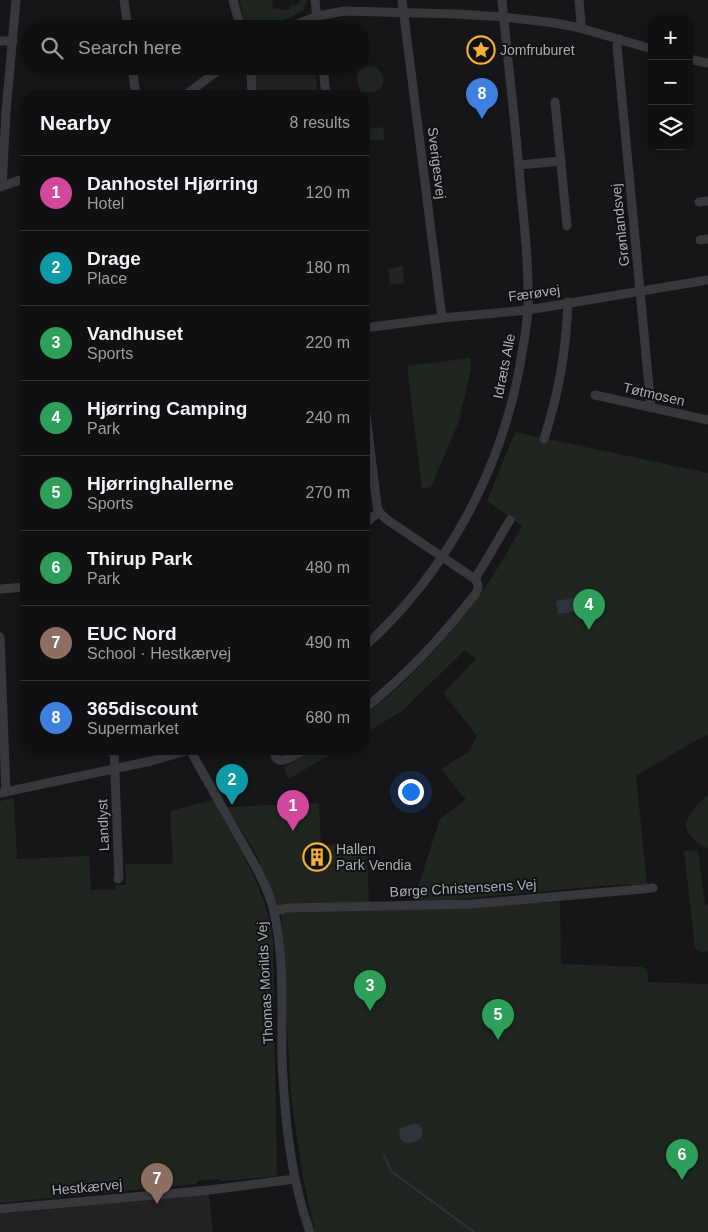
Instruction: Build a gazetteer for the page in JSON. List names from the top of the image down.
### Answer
{
  "streets": {
    "street": [
      "Sverigesvej",
      "Grønlandsvej",
      "Færøvej",
      "Idræts Alle",
      "Tøtmosen",
      "Landlyst",
      "Børge Christensens Vej",
      "Thomas Morilds Vej",
      "Hestkærvej"
    ]
  },
  "crossings": [
    ["Sverigesvej", "Færøvej"],
    ["Grønlandsvej", "Færøvej"],
    ["Grønlandsvej", "Tøtmosen"],
    ["Færøvej", "Idræts Alle"],
    ["Børge Christensens Vej", "Thomas Morilds Vej"],
    ["Thomas Morilds Vej", "Hestkærvej"]
  ],
  "places": {
    "place": ["Jomfruburet"],
    "building": ["Hallen Park Vendia"]
  },
  "page": {
    "map_buttons": ["+", "−"],
    "search": "Search here",
    "pins": [
      "8",
      "4",
      "2",
      "1",
      "3",
      "5",
      "6",
      "7"
    ],
    "heading": ["Nearby", "8 results"],
    "list": [
      {
        "mark": "1",
        "name": "Danhostel Hjørring",
        "note": "Hotel",
        "value": "120 m"
      },
      {
        "mark": "2",
        "name": "Drage",
        "note": "Place",
        "value": "180 m"
      },
      {
        "mark": "3",
        "name": "Vandhuset",
        "note": "Sports",
        "value": "220 m"
      },
      {
        "mark": "4",
        "name": "Hjørring Camping",
        "note": "Park",
        "value": "240 m"
      },
      {
        "mark": "5",
        "name": "Hjørringhallerne",
        "note": "Sports",
        "value": "270 m"
      },
      {
        "mark": "6",
        "name": "Thirup Park",
        "note": "Park",
        "value": "480 m"
      },
      {
        "mark": "7",
        "name": "EUC Nord",
        "note": "School · Hestkærvej",
        "value": "490 m"
      },
      {
        "mark": "8",
        "name": "365discount",
        "note": "Supermarket",
        "value": "680 m"
      }
    ]
  }
}
